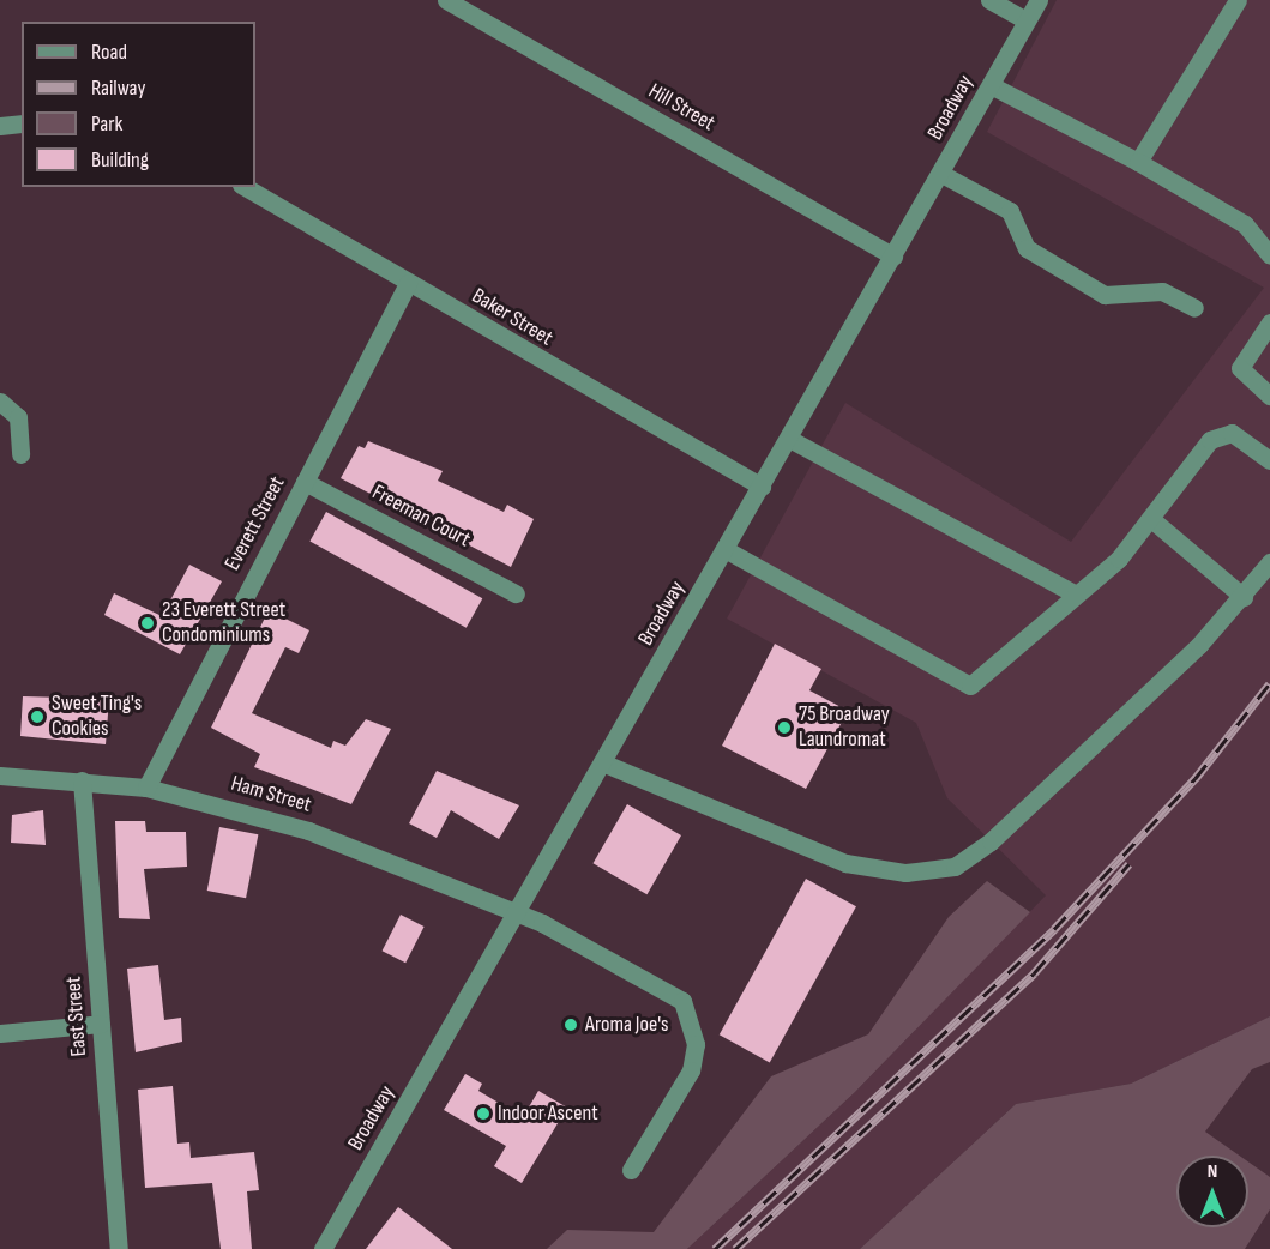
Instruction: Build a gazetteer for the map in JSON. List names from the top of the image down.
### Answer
{
  "streets": {
    "street": [
      "Hill Street",
      "Broadway",
      "Baker Street",
      "Freeman Court",
      "Everett Street",
      "Ham Street",
      "East Street"
    ]
  },
  "crossings": [
    ["Hill Street", "Broadway"],
    ["Broadway", "Baker Street"],
    ["Broadway", "Ham Street"],
    ["Baker Street", "Everett Street"],
    ["Freeman Court", "Everett Street"],
    ["Everett Street", "Ham Street"],
    ["Ham Street", "East Street"]
  ],
  "places": [
    "23 Everett Street Condominiums",
    "Sweet Ting's Cookies",
    "75 Broadway Laundromat",
    "Aroma Joe's",
    "Indoor Ascent"
  ],
  "legend": [
    "Road",
    "Railway",
    "Park",
    "Building"
  ],
  "north": "top"
}
